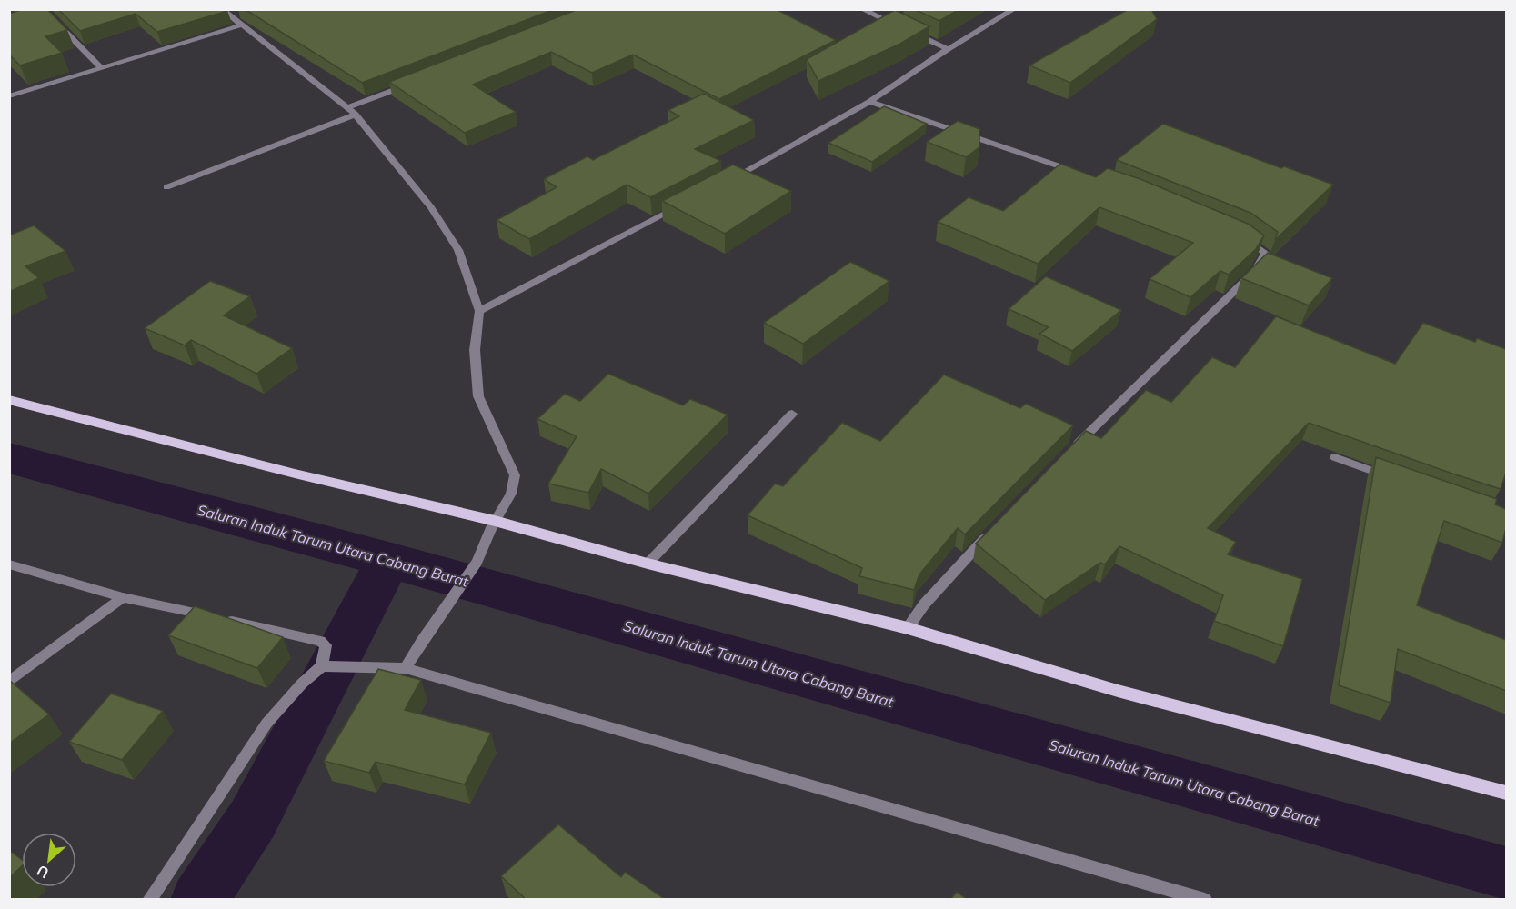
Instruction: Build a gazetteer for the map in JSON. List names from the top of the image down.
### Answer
{
  "water": ["Saluran Induk Tarum Utara Cabang Barat"],
  "north": "bottom left"
}
